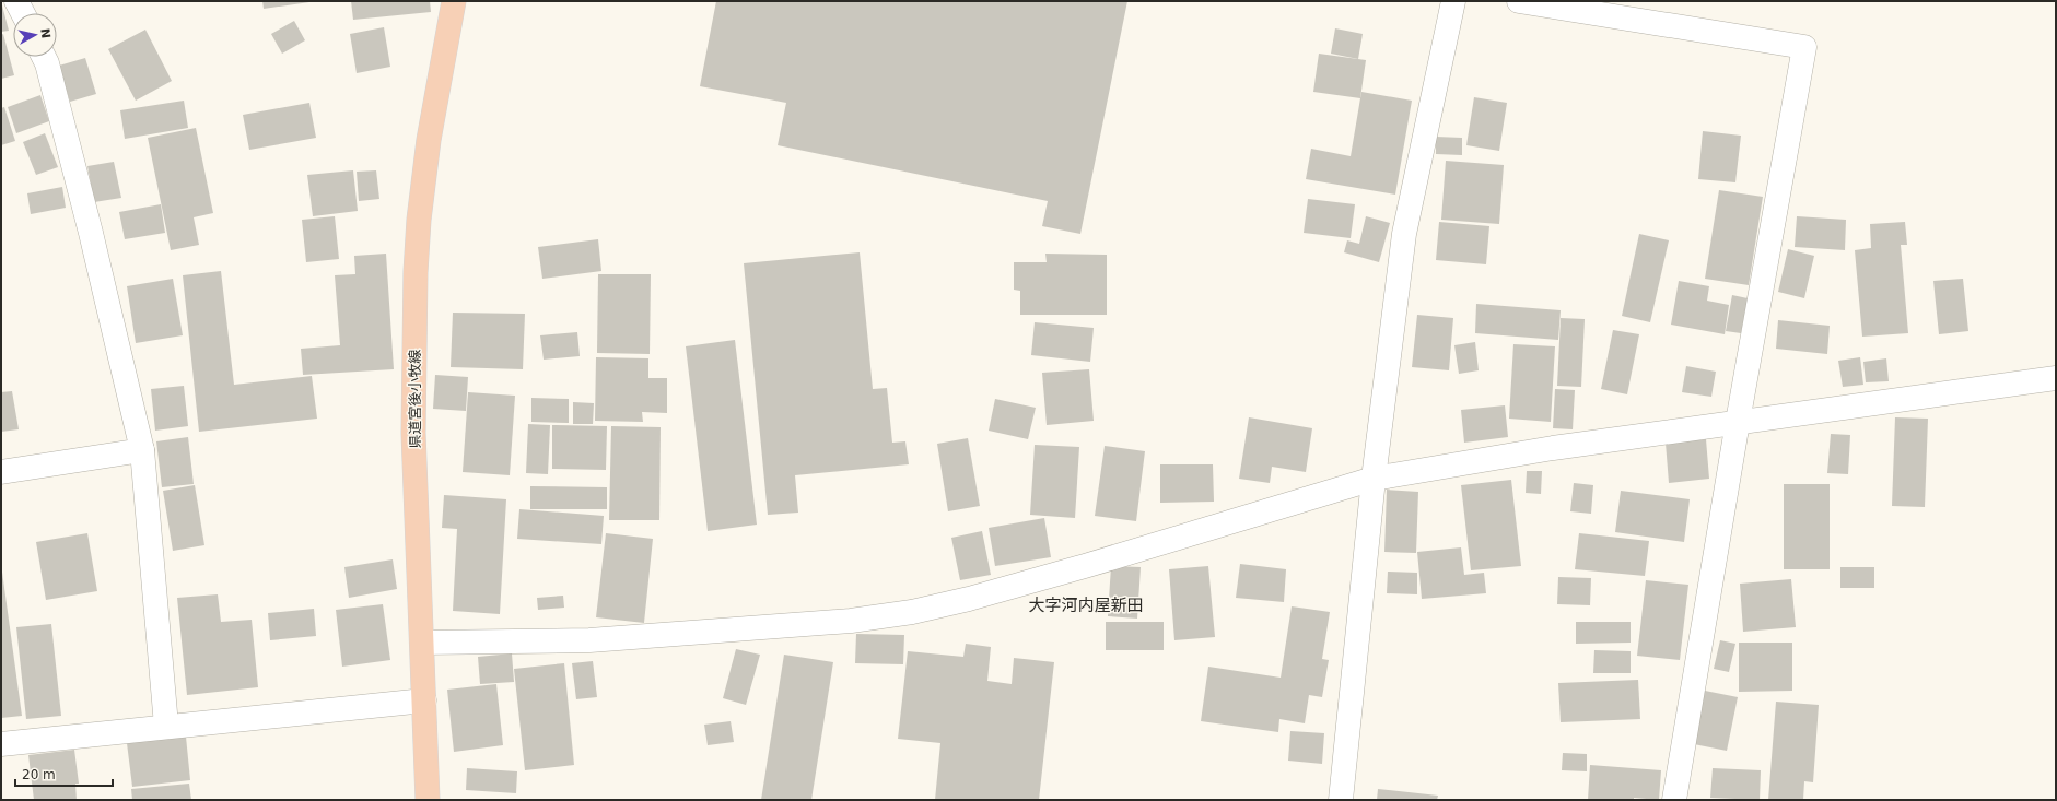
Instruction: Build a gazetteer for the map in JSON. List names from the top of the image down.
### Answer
{
  "streets": {
    "main road": ["県道宮後小牧線"]
  },
  "districts": ["大字河内屋新田"],
  "scale_bar": "20 m",
  "north": "right"
}
